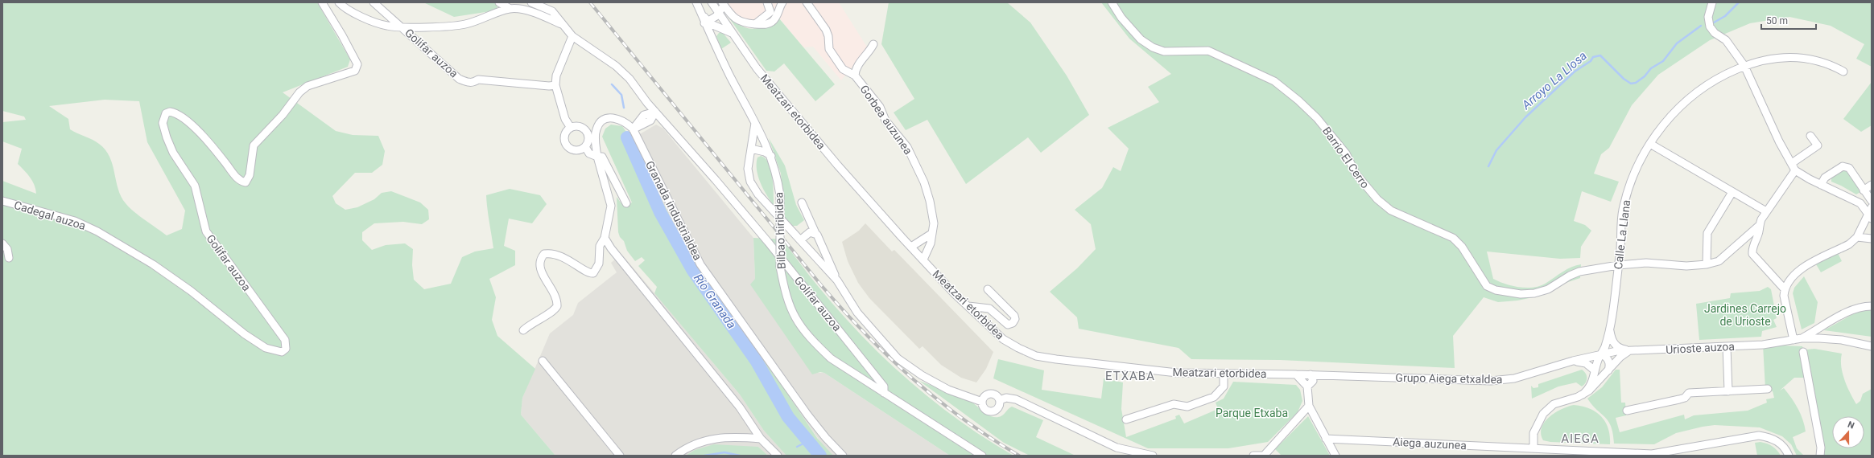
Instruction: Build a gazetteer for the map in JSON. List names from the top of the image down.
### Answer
{
  "streets": {
    "street": [
      "Golifar auzoa",
      "Meatzari etorbidea",
      "Gorbea auzunea",
      "Barrio El Cerro",
      "Granada industrialdea",
      "Cadegal auzoa",
      "Bilbao hiribidea",
      "Calle La Llana",
      "Urioste auzoa",
      "Grupo Aiega etxaldea",
      "Aiega auzunea"
    ]
  },
  "crossings": [
    ["Golifar auzoa", "Cadegal auzoa"],
    ["Golifar auzoa", "Bilbao hiribidea"],
    ["Meatzari etorbidea", "Gorbea auzunea"],
    ["Meatzari etorbidea", "Grupo Aiega etxaldea"],
    ["Barrio El Cerro", "Calle La Llana"],
    ["Calle La Llana", "Urioste auzoa"],
    ["Calle La Llana", "Grupo Aiega etxaldea"],
    ["Urioste auzoa", "Grupo Aiega etxaldea"]
  ],
  "districts": ["ETXABA", "AIEGA"],
  "water": ["Arroyo La Llosa", "Río Granada"],
  "parks": ["Jardines Carrejo de Urioste", "Parque Etxaba"],
  "scale_bar": "50 m",
  "north": "top"
}
